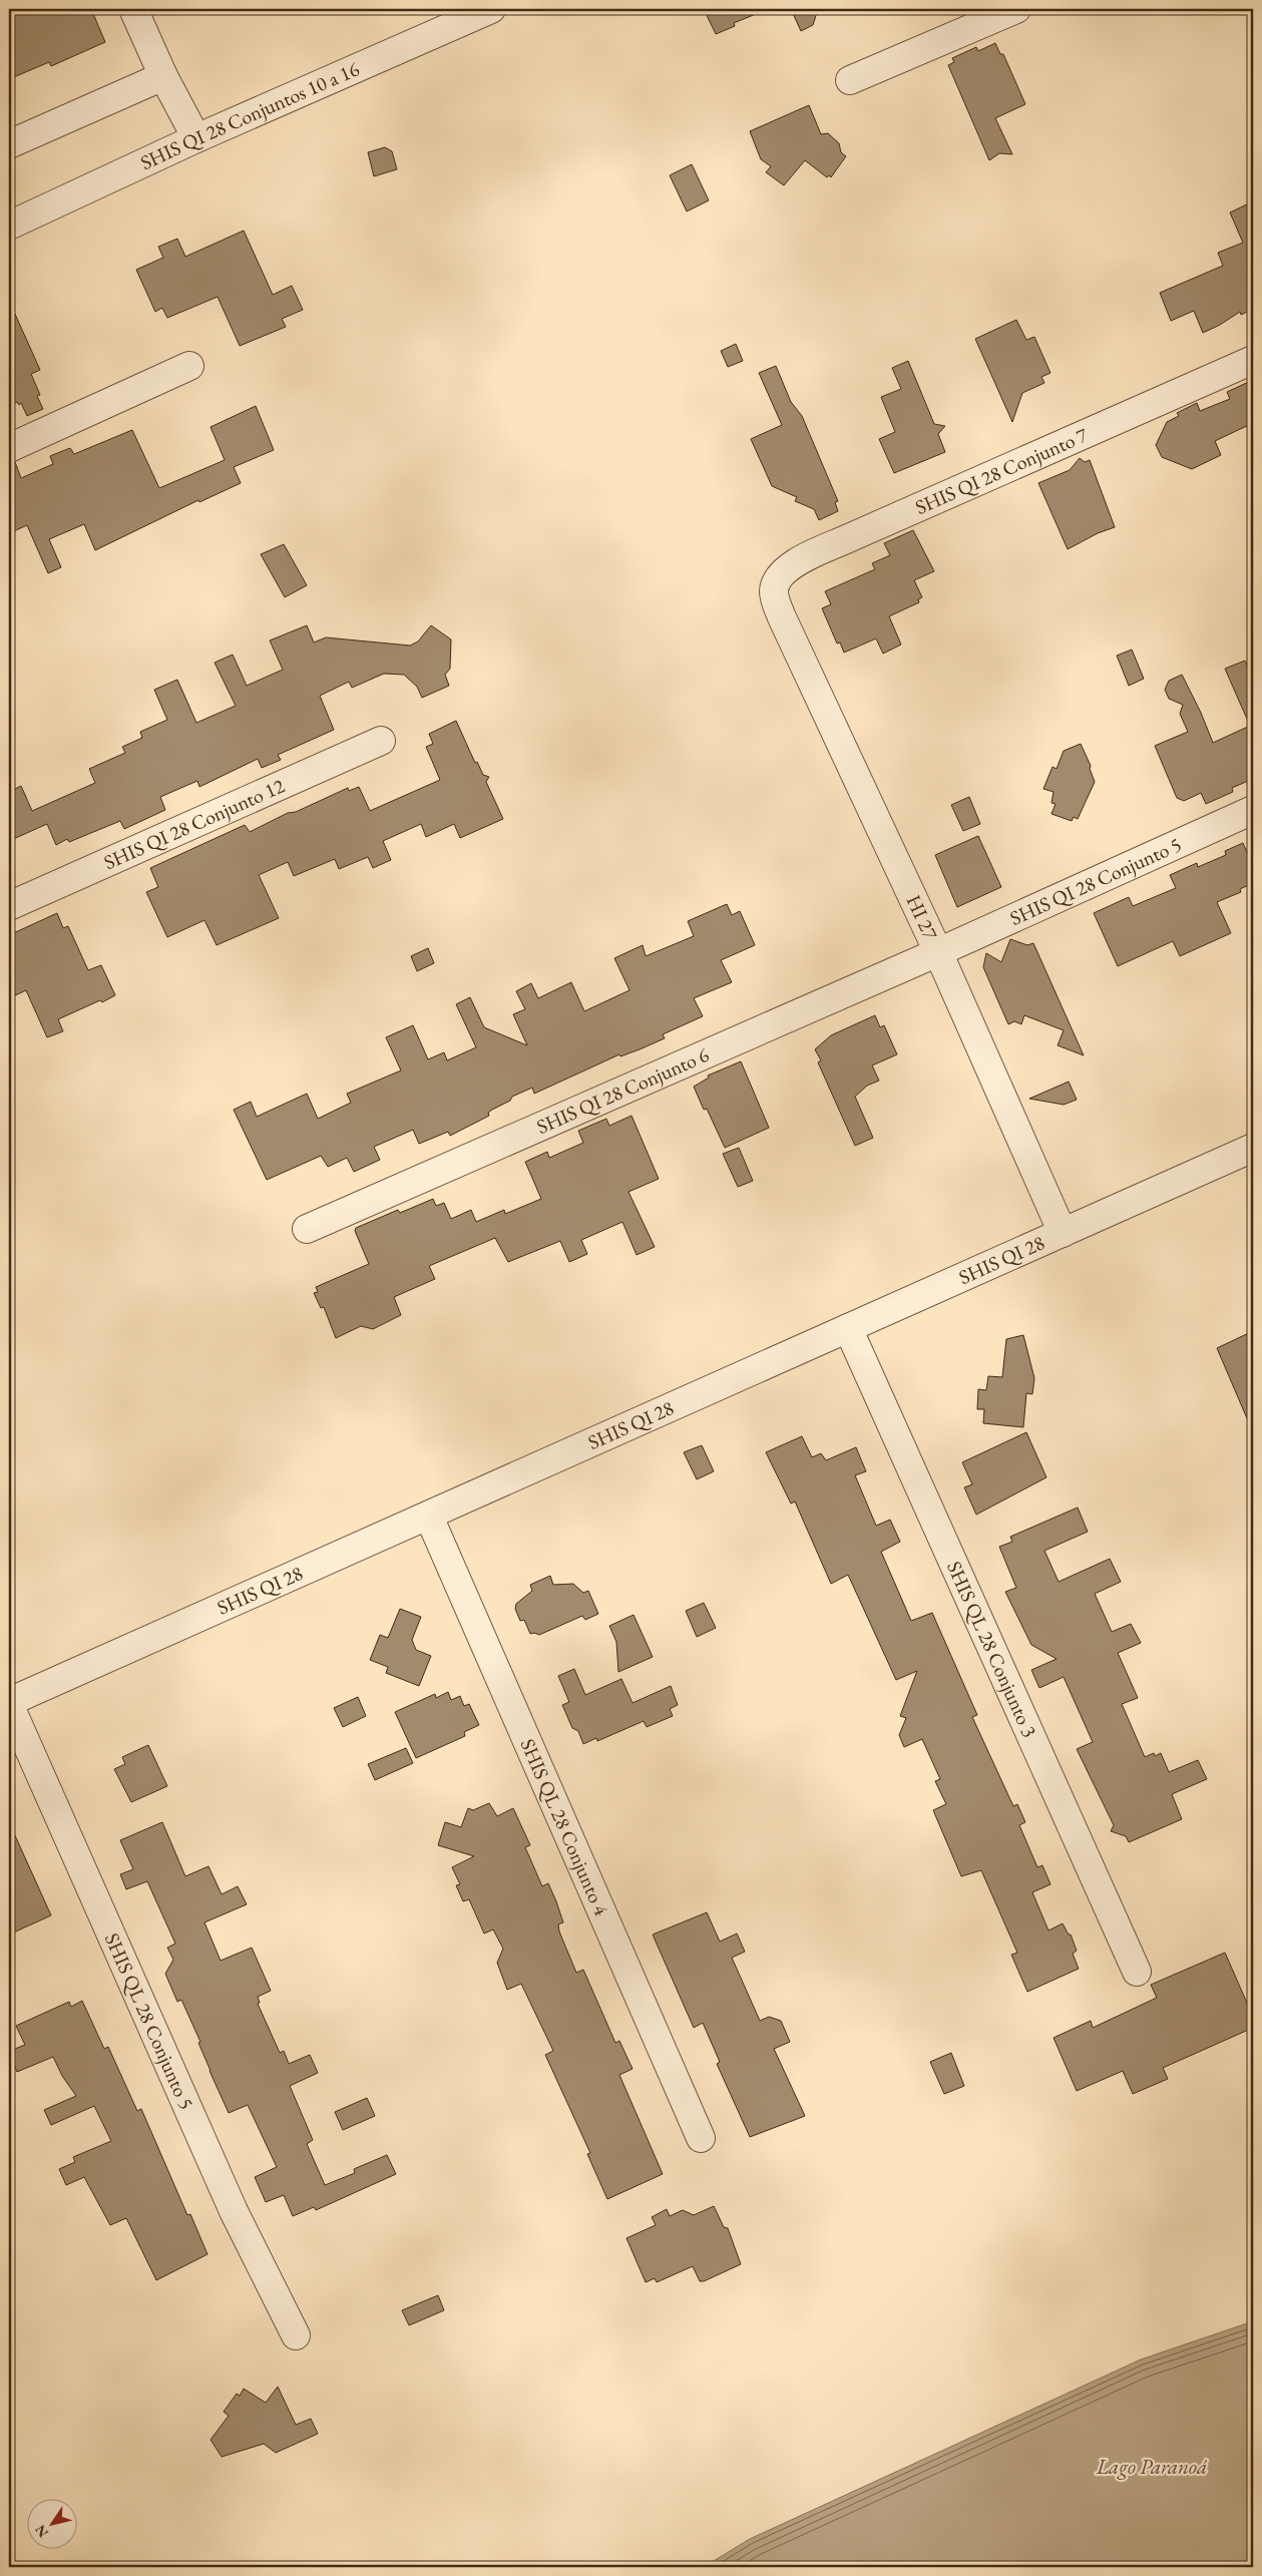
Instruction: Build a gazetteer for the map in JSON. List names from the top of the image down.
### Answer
{
  "streets": {
    "street": [
      "SHIS QI 28 Conjuntos 10 a 16",
      "SHIS QI 28 Conjunto 7",
      "SHIS QI 28 Conjunto 12",
      "SHIS QI 28 Conjunto 5",
      "HI 27",
      "SHIS QI 28 Conjunto 6",
      "SHIS QI 28",
      "SHIS QL 28 Conjunto 3",
      "SHIS QL 28 Conjunto 4",
      "SHIS QL 28 Conjunto 5"
    ]
  },
  "crossings": [
    ["SHIS QI 28 Conjunto 7", "HI 27"],
    ["SHIS QI 28 Conjunto 5", "HI 27"],
    ["SHIS QI 28 Conjunto 5", "SHIS QI 28 Conjunto 6"],
    ["HI 27", "SHIS QI 28 Conjunto 6"],
    ["HI 27", "SHIS QI 28"],
    ["SHIS QI 28", "SHIS QL 28 Conjunto 3"],
    ["SHIS QI 28", "SHIS QL 28 Conjunto 4"],
    ["SHIS QI 28", "SHIS QL 28 Conjunto 5"]
  ],
  "water": ["Lago Paranoá"],
  "north": "bottom left"
}
